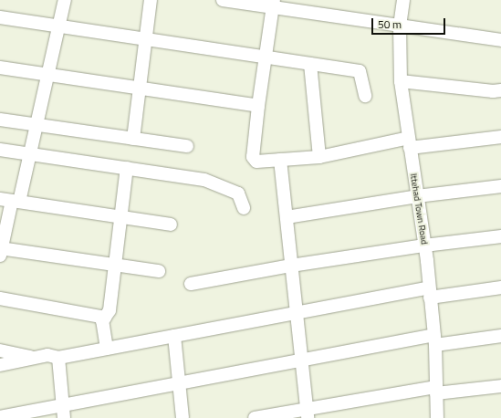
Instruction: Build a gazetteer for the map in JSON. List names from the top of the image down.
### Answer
{
  "streets": {
    "street": ["Ittehad Town Road"]
  },
  "scale_bar": "50 m"
}
